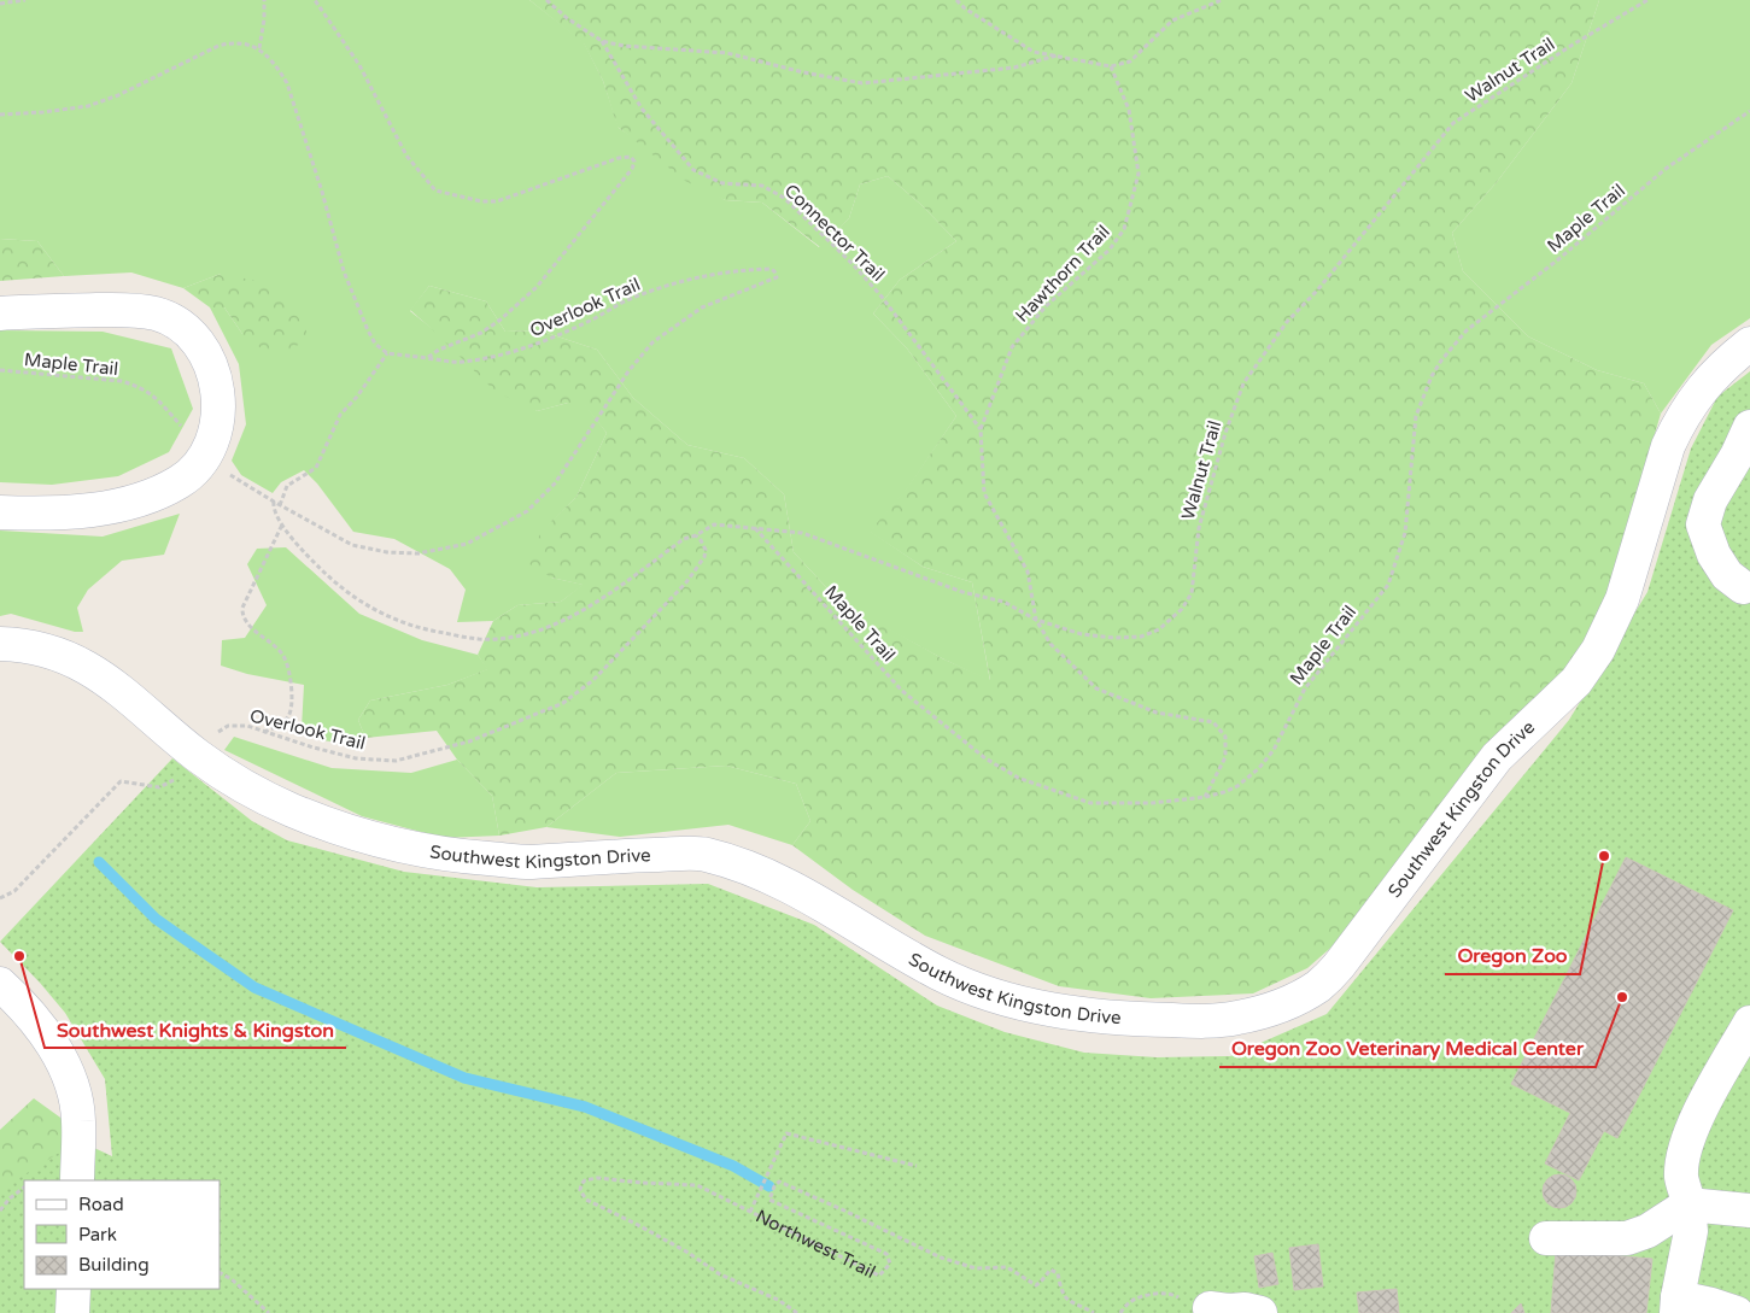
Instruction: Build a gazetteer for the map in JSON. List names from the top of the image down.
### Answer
{
  "streets": {
    "street": ["Southwest Kingston Drive"],
    "path": [
      "Walnut Trail",
      "Maple Trail",
      "Connector Trail",
      "Hawthorn Trail",
      "Overlook Trail",
      "Northwest Trail"
    ]
  },
  "crossings": [
    ["Walnut Trail", "Maple Trail"],
    ["Walnut Trail", "Hawthorn Trail"],
    ["Walnut Trail", "Overlook Trail"],
    ["Maple Trail", "Hawthorn Trail"],
    ["Connector Trail", "Hawthorn Trail"]
  ],
  "places": ["Oregon Zoo", "Southwest Knights & Kingston", "Oregon Zoo Veterinary Medical Center"],
  "legend": ["Road", "Park", "Building"]
}
